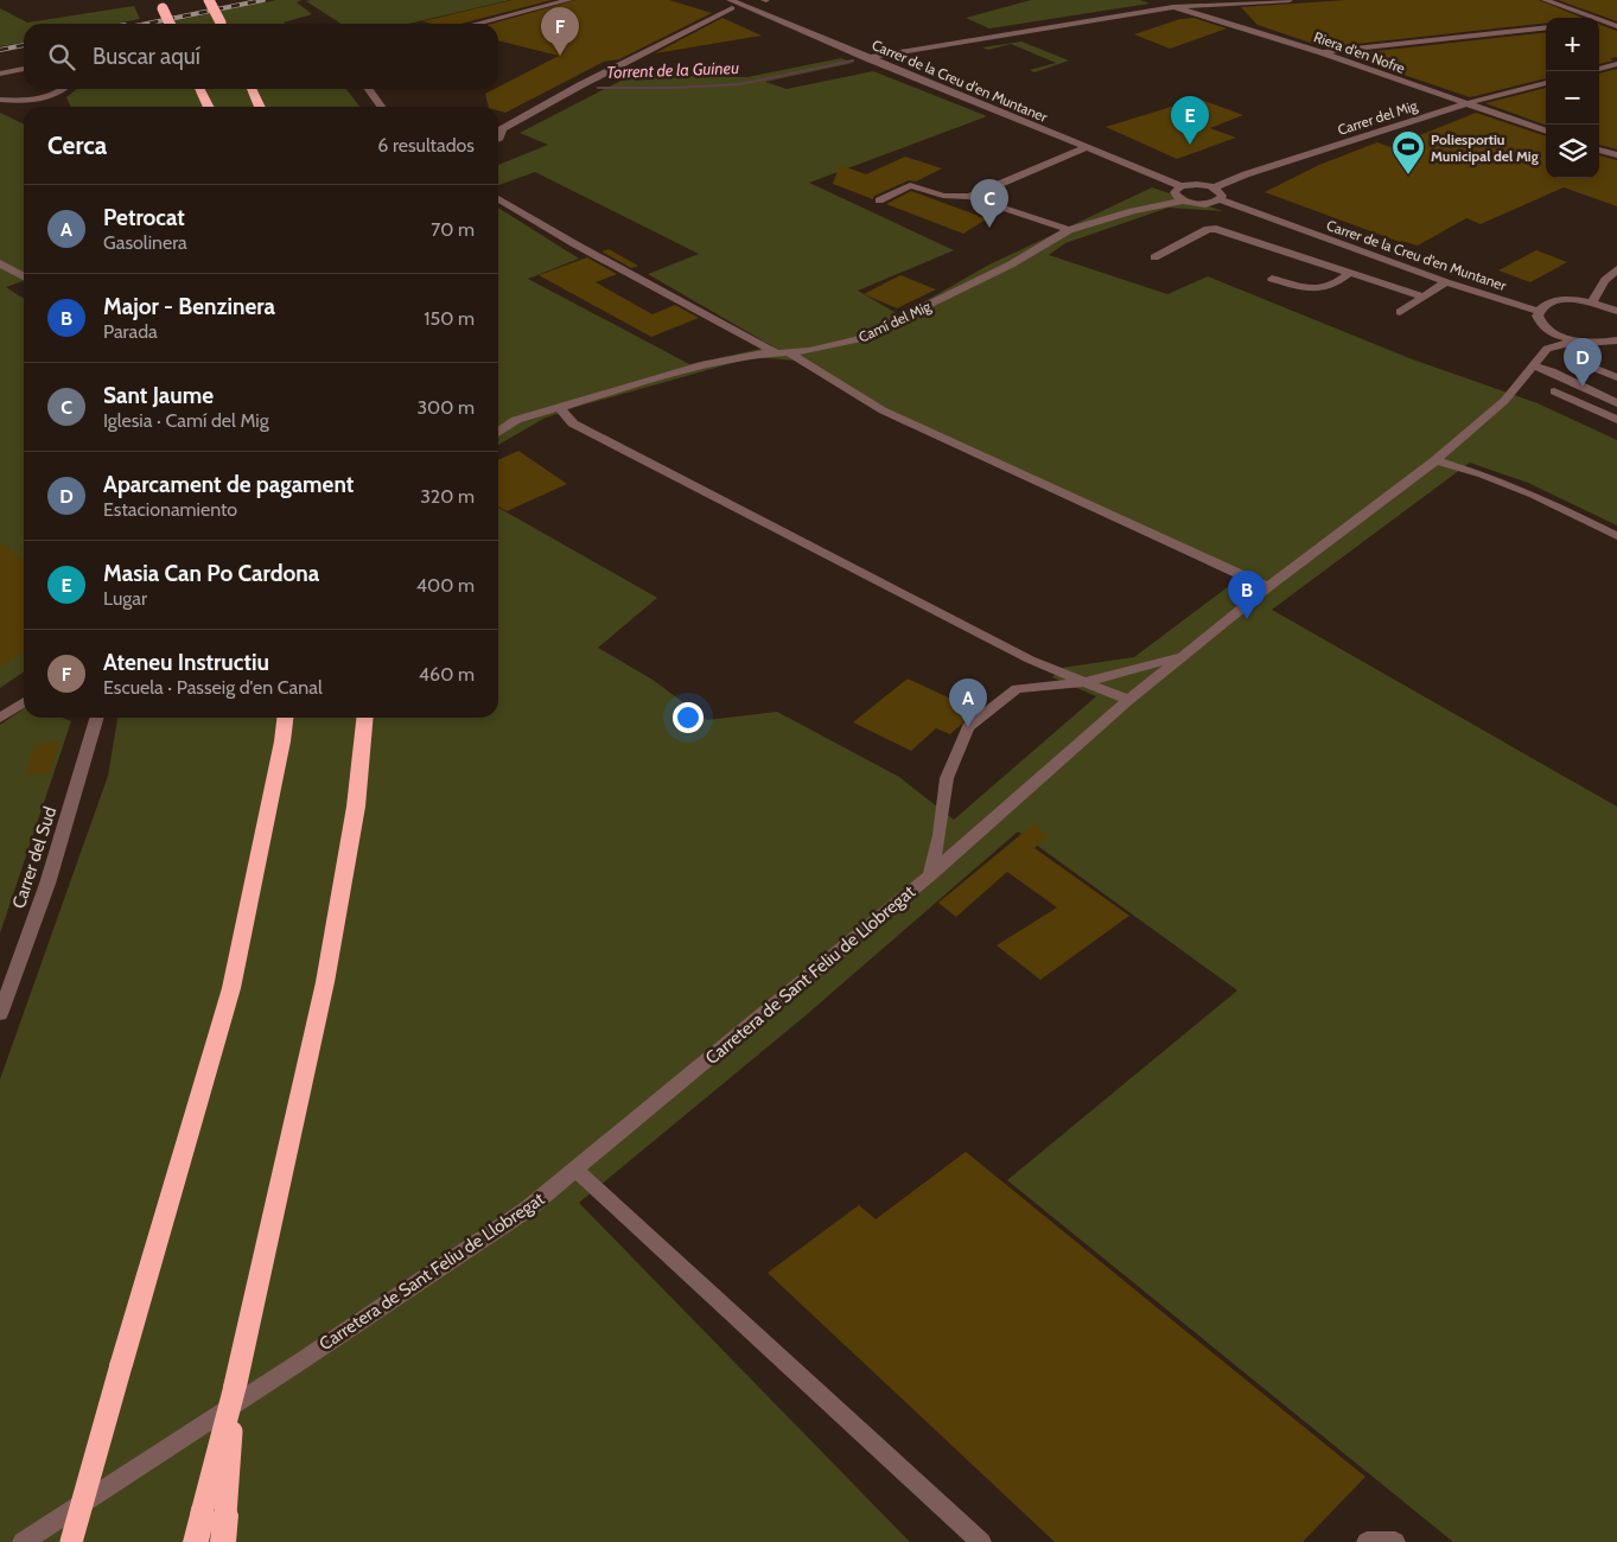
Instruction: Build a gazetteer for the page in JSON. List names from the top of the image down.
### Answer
{
  "streets": {
    "street": [
      "Riera d'en Nofre",
      "Carrer de la Creu d'en Muntaner",
      "Carrer del Mig",
      "Camí del Mig",
      "Carrer del Sud",
      "Carretera de Sant Feliu de Llobregat"
    ]
  },
  "crossings": [
    ["Riera d'en Nofre", "Carrer del Mig"],
    ["Carrer de la Creu d'en Muntaner", "Camí del Mig"]
  ],
  "water": ["Torrent de la Guineu"],
  "places": {
    "sports": ["Poliesportiu Municipal del Mig"]
  },
  "page": {
    "pins": [
      "F",
      "E",
      "C",
      "D",
      "B",
      "A"
    ],
    "map_buttons": ["+", "−"],
    "search": "Buscar aquí",
    "heading": ["Cerca", "6 resultados"],
    "list": [
      {
        "mark": "A",
        "name": "Petrocat",
        "note": "Gasolinera",
        "value": "70 m"
      },
      {
        "mark": "B",
        "name": "Major - Benzinera",
        "note": "Parada",
        "value": "150 m"
      },
      {
        "mark": "C",
        "name": "Sant Jaume",
        "note": "Iglesia · Camí del Mig",
        "value": "300 m"
      },
      {
        "mark": "D",
        "name": "Aparcament de pagament",
        "note": "Estacionamiento",
        "value": "320 m"
      },
      {
        "mark": "E",
        "name": "Masia Can Po Cardona",
        "note": "Lugar",
        "value": "400 m"
      },
      {
        "mark": "F",
        "name": "Ateneu Instructiu",
        "note": "Escuela · Passeig d'en Canal",
        "value": "460 m"
      }
    ]
  }
}
